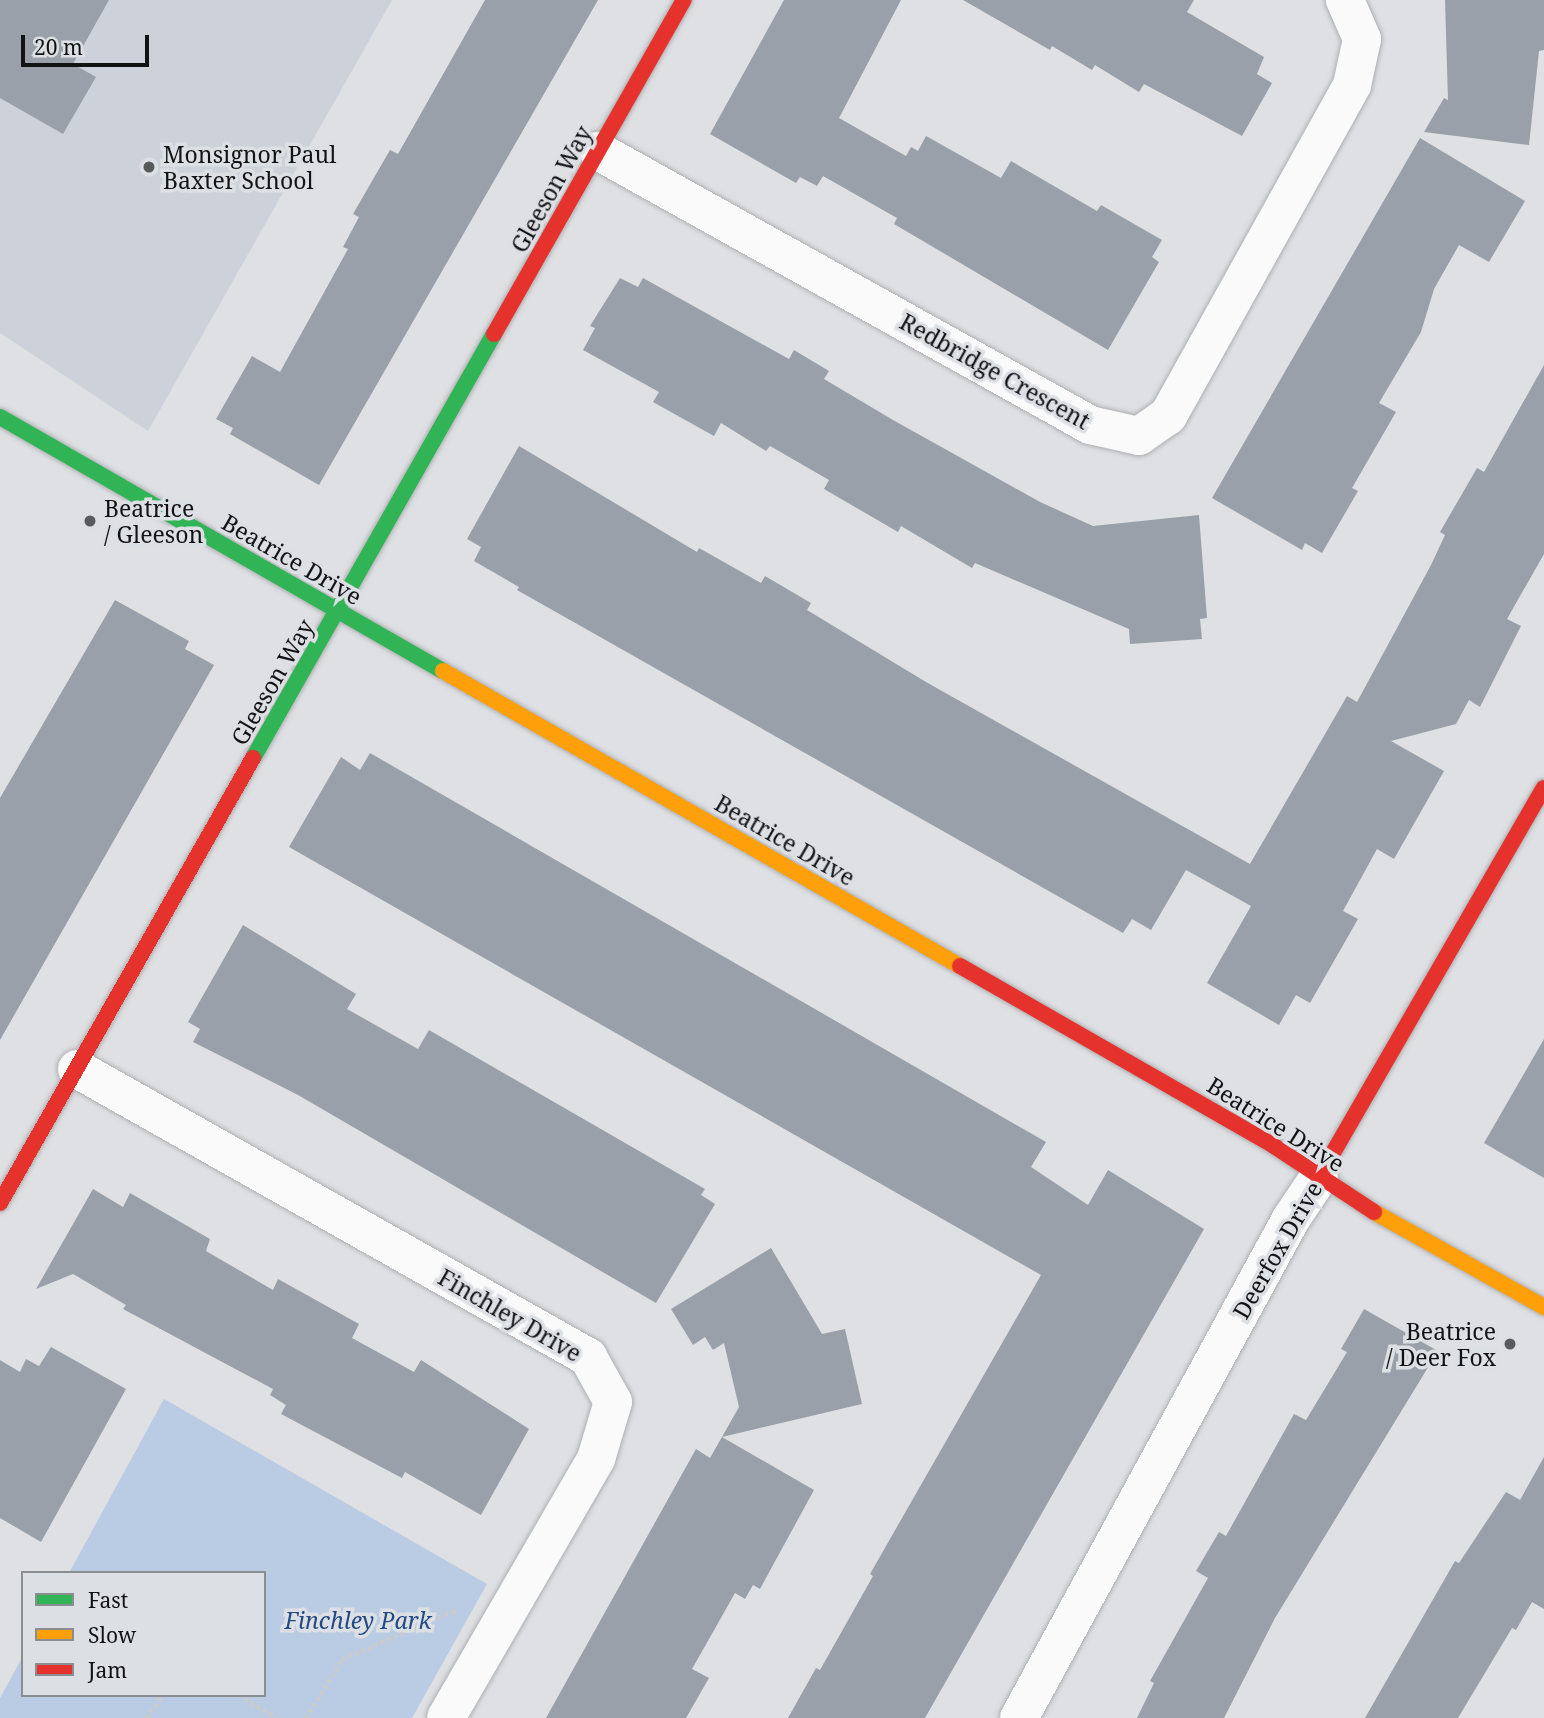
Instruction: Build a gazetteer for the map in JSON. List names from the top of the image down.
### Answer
{
  "streets": {
    "street": [
      "Gleeson Way",
      "Redbridge Crescent",
      "Beatrice Drive",
      "Deerfox Drive",
      "Finchley Drive"
    ]
  },
  "crossings": [
    ["Gleeson Way", "Redbridge Crescent"],
    ["Gleeson Way", "Beatrice Drive"],
    ["Gleeson Way", "Finchley Drive"],
    ["Beatrice Drive", "Deerfox Drive"]
  ],
  "parks": ["Finchley Park"],
  "places": ["Monsignor Paul Baxter School", "Beatrice / Gleeson", "Beatrice / Deer Fox"],
  "legend": ["Fast", "Slow", "Jam"],
  "scale_bar": "20 m"
}
